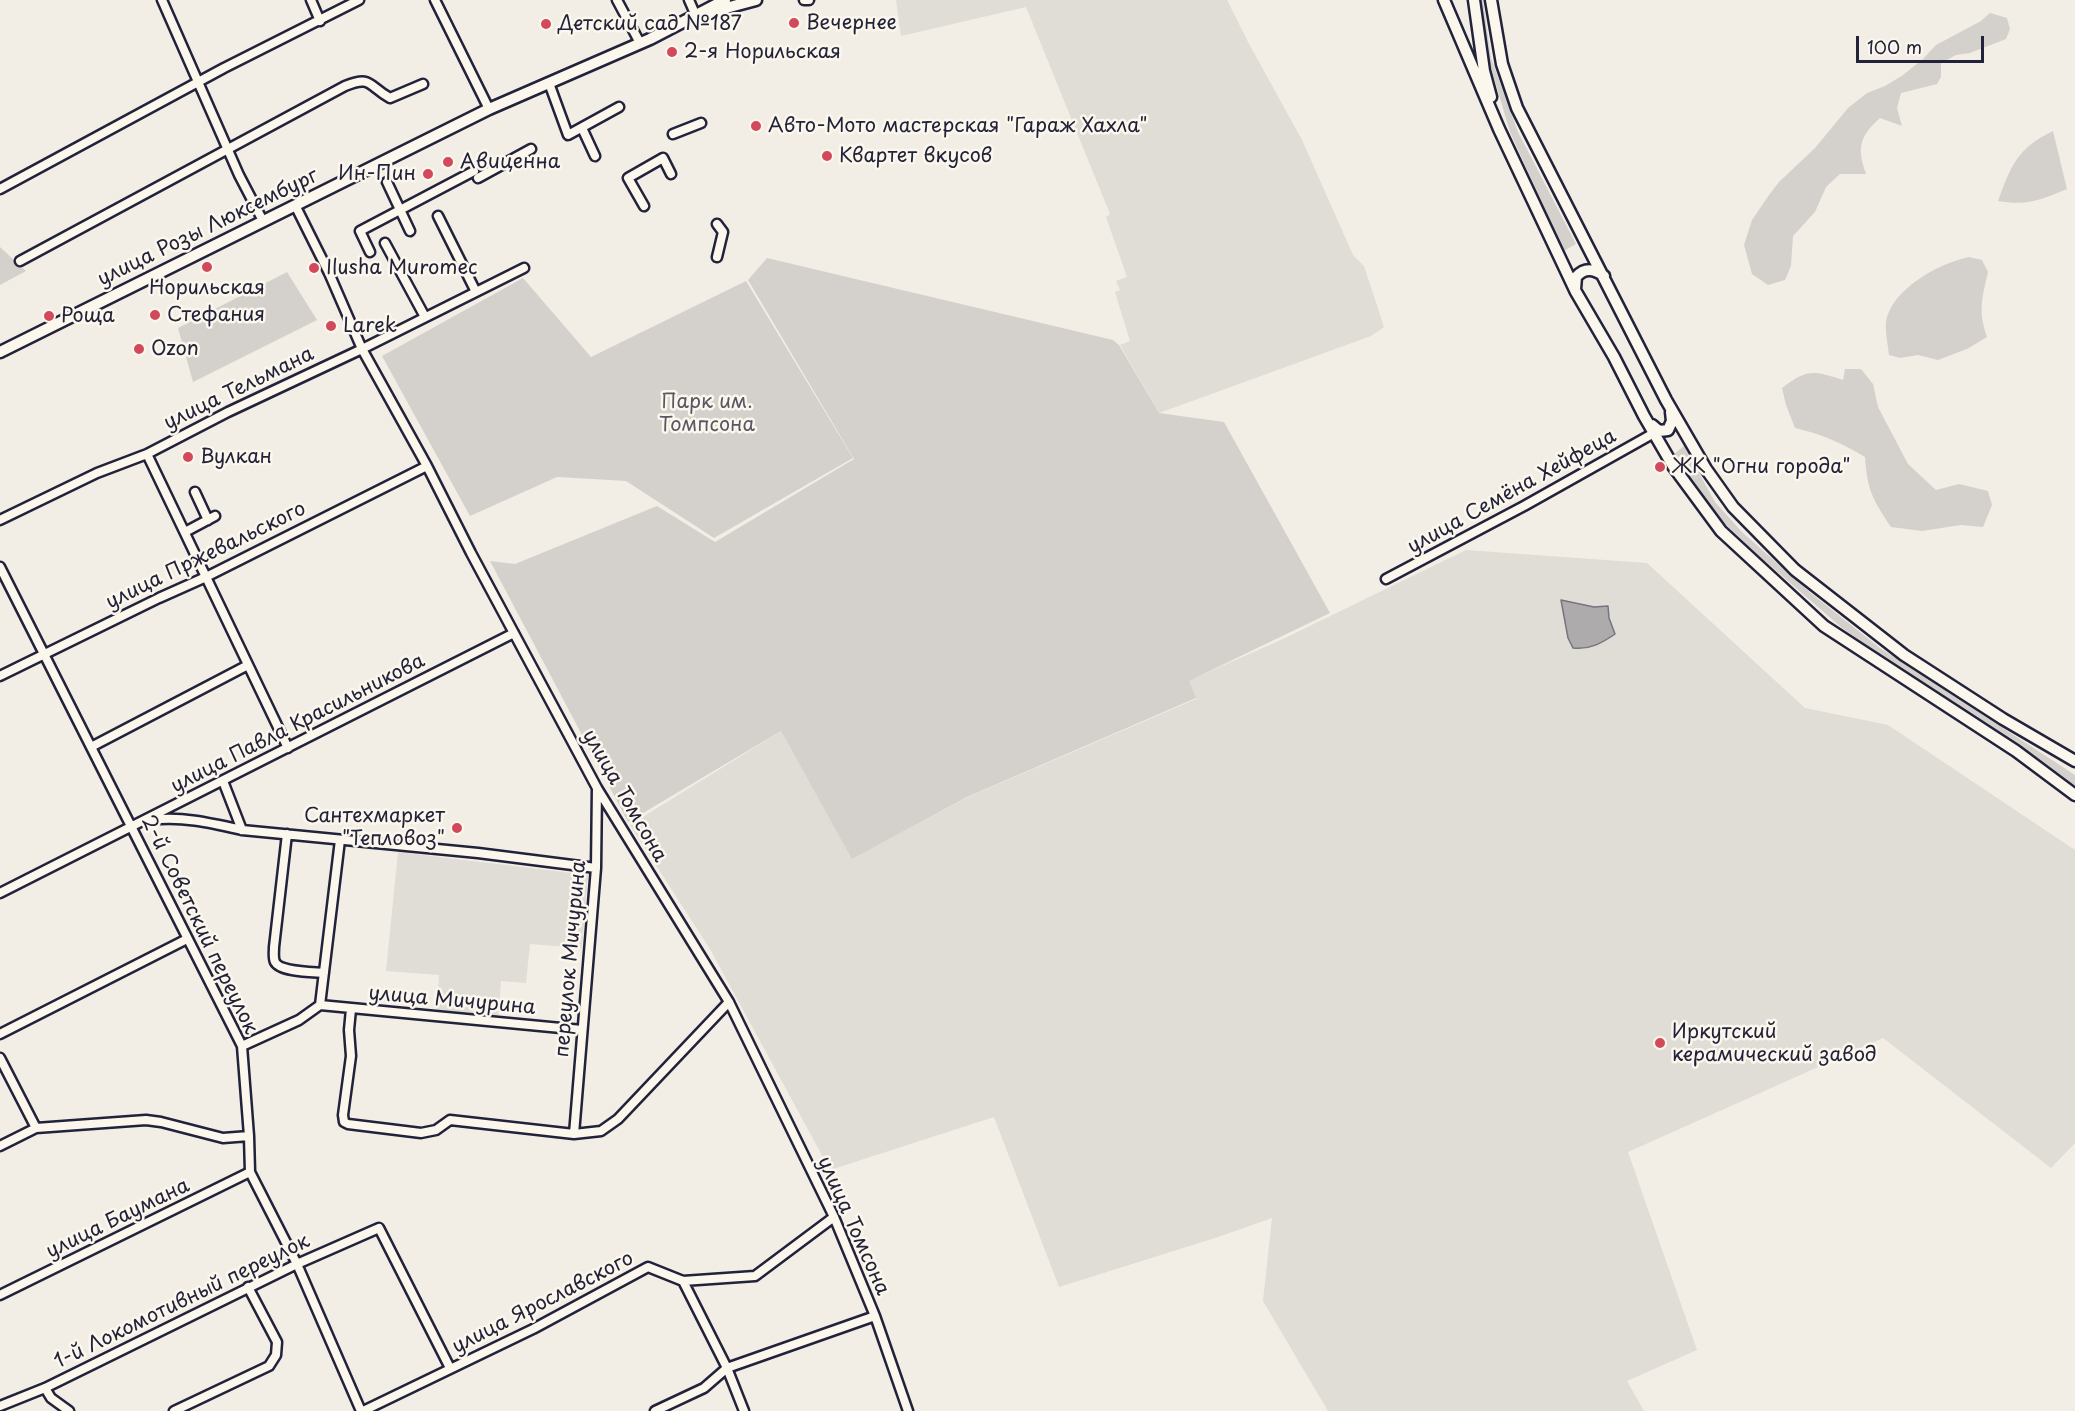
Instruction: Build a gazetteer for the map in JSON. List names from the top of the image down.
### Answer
{
  "streets": {
    "main road": ["улица Розы Люксембург"],
    "street": [
      "улица Тельмана",
      "улица Семёна Хейфеца",
      "улица Пржевальского",
      "улица Павла Красильникова",
      "улица Томсона",
      "2-й Советский переулок",
      "переулок Мичурина",
      "улица Мичурина",
      "улица Баумана",
      "1-й Локомотивный переулок",
      "улица Ярославского"
    ]
  },
  "crossings": [
    ["улица Розы Люксембург", "улица Томсона"],
    ["улица Тельмана", "улица Томсона"],
    ["улица Пржевальского", "улица Томсона"],
    ["улица Пржевальского", "2-й Советский переулок"],
    ["улица Павла Красильникова", "улица Томсона"],
    ["улица Павла Красильникова", "2-й Советский переулок"],
    ["улица Томсона", "переулок Мичурина"],
    ["улица Томсона", "улица Ярославского"],
    ["2-й Советский переулок", "улица Баумана"],
    ["2-й Советский переулок", "1-й Локомотивный переулок"],
    ["2-й Советский переулок", "улица Ярославского"],
    ["переулок Мичурина", "улица Мичурина"],
    ["1-й Локомотивный переулок", "улица Ярославского"]
  ],
  "parks": ["Парк им. Томпсона"],
  "places": [
    "Вечернее",
    "Детский сад №187",
    "2-я Норильская",
    "Авто-Мото мастерская \"Гараж Хахла\"",
    "Квартет вкусов",
    "Авиценна",
    "Ин-Пин",
    "Норильская",
    "Ilusha Muromec",
    "Стефания",
    "Роща",
    "Larek",
    "Ozon",
    "Вулкан",
    "ЖК \"Огни города\"",
    "Сантехмаркет \"Тепловоз\"",
    "Иркутский керамический завод"
  ],
  "scale_bar": "100 m"
}
